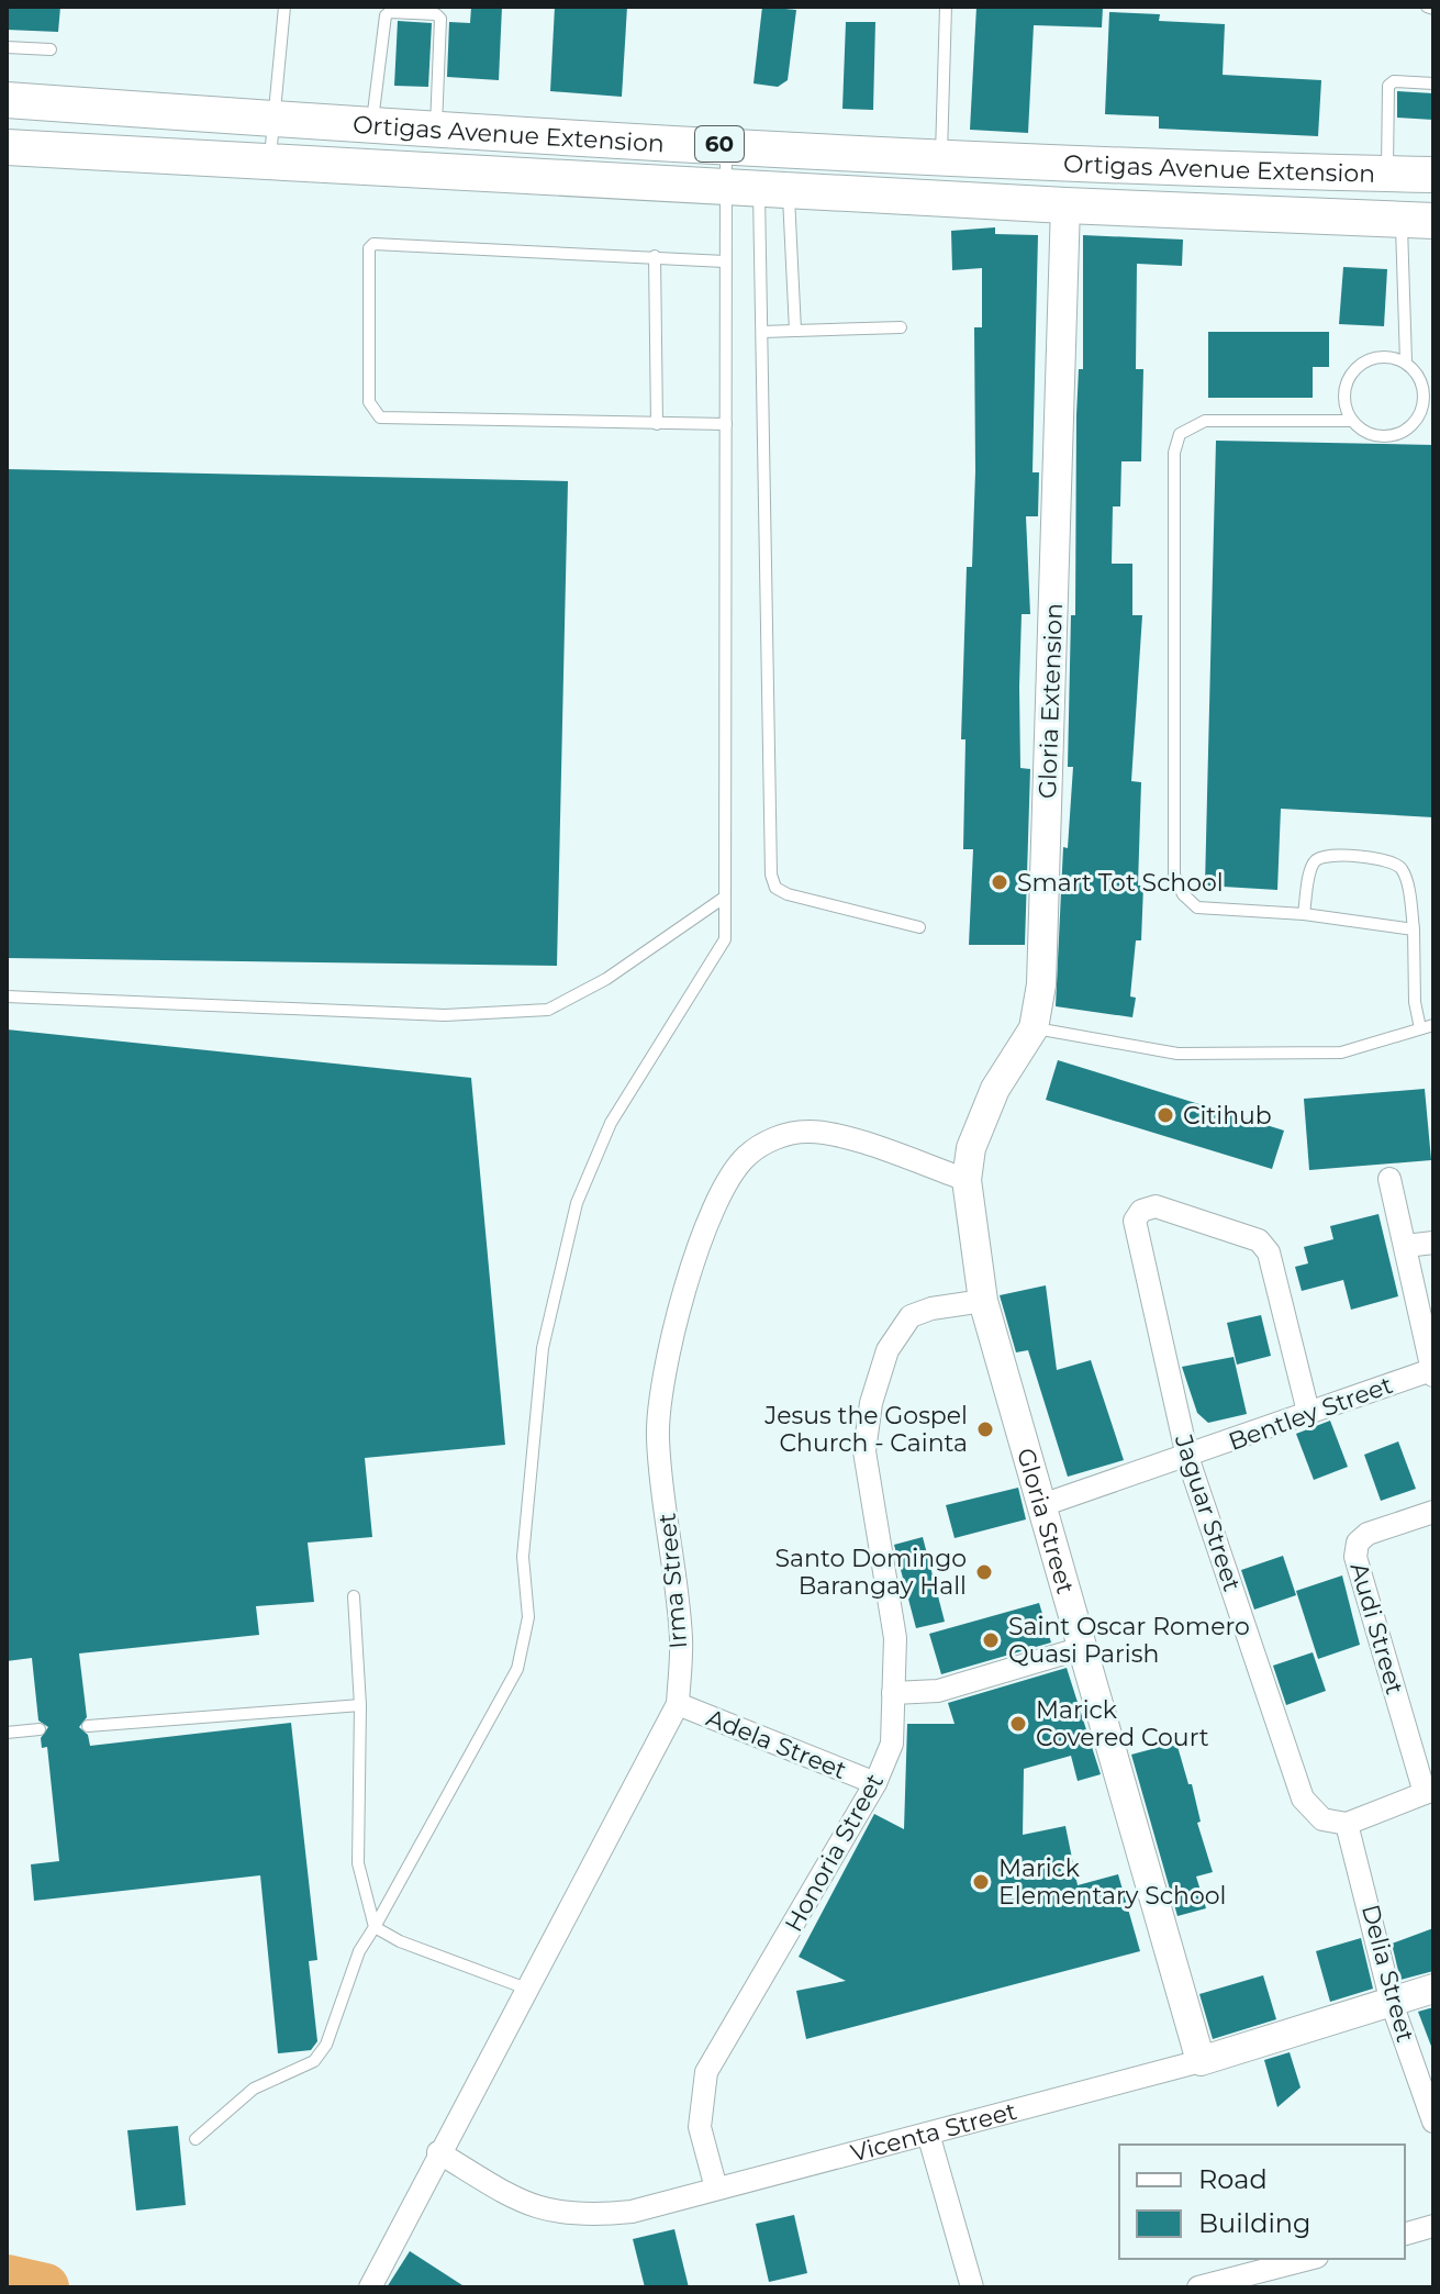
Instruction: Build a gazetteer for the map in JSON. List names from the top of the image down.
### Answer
{
  "streets": {
    "main road": ["Ortigas Avenue Extension", "60"],
    "street": [
      "Gloria Extension",
      "Bentley Street",
      "Jaguar Street",
      "Gloria Street",
      "Irma Street",
      "Audi Street",
      "Adela Street",
      "Honoria Street",
      "Delia Street",
      "Vicenta Street"
    ]
  },
  "crossings": [
    ["Ortigas Avenue Extension", "Gloria Extension"],
    ["Gloria Extension", "Gloria Street"],
    ["Gloria Extension", "Irma Street"],
    ["Bentley Street", "Jaguar Street"],
    ["Bentley Street", "Gloria Street"],
    ["Jaguar Street", "Delia Street"],
    ["Gloria Street", "Irma Street"],
    ["Gloria Street", "Honoria Street"],
    ["Gloria Street", "Vicenta Street"],
    ["Irma Street", "Adela Street"],
    ["Irma Street", "Vicenta Street"],
    ["Adela Street", "Honoria Street"],
    ["Honoria Street", "Vicenta Street"],
    ["Delia Street", "Vicenta Street"]
  ],
  "places": [
    "Smart Tot School",
    "Citihub",
    "Jesus the Gospel Church - Cainta",
    "Santo Domingo Barangay Hall",
    "Saint Oscar Romero Quasi Parish",
    "Marick Covered Court",
    "Marick Elementary School"
  ],
  "legend": ["Road", "Building"]
}
